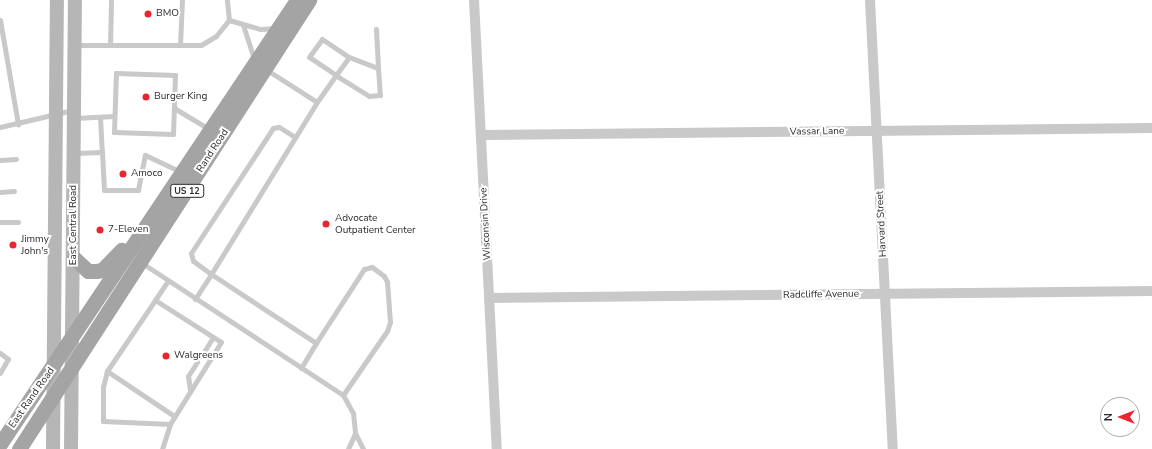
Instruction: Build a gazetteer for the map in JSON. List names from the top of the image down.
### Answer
{
  "streets": {
    "main road": [
      "Rand Road",
      "US 12",
      "East Central Road",
      "East Rand Road"
    ],
    "street": [
      "Vassar Lane",
      "Wisconsin Drive",
      "Harvard Street",
      "Radcliffe Avenue"
    ]
  },
  "crossings": [
    ["Vassar Lane", "Wisconsin Drive"],
    ["Vassar Lane", "Harvard Street"],
    ["Rand Road", "East Central Road"],
    ["Rand Road", "East Rand Road"],
    ["Wisconsin Drive", "Radcliffe Avenue"],
    ["Harvard Street", "Radcliffe Avenue"],
    ["East Central Road", "East Rand Road"]
  ],
  "places": [
    "BMO",
    "Burger King",
    "Amoco",
    "Advocate Outpatient Center",
    "7-Eleven",
    "Jimmy John's",
    "Walgreens"
  ],
  "north": "left"
}
